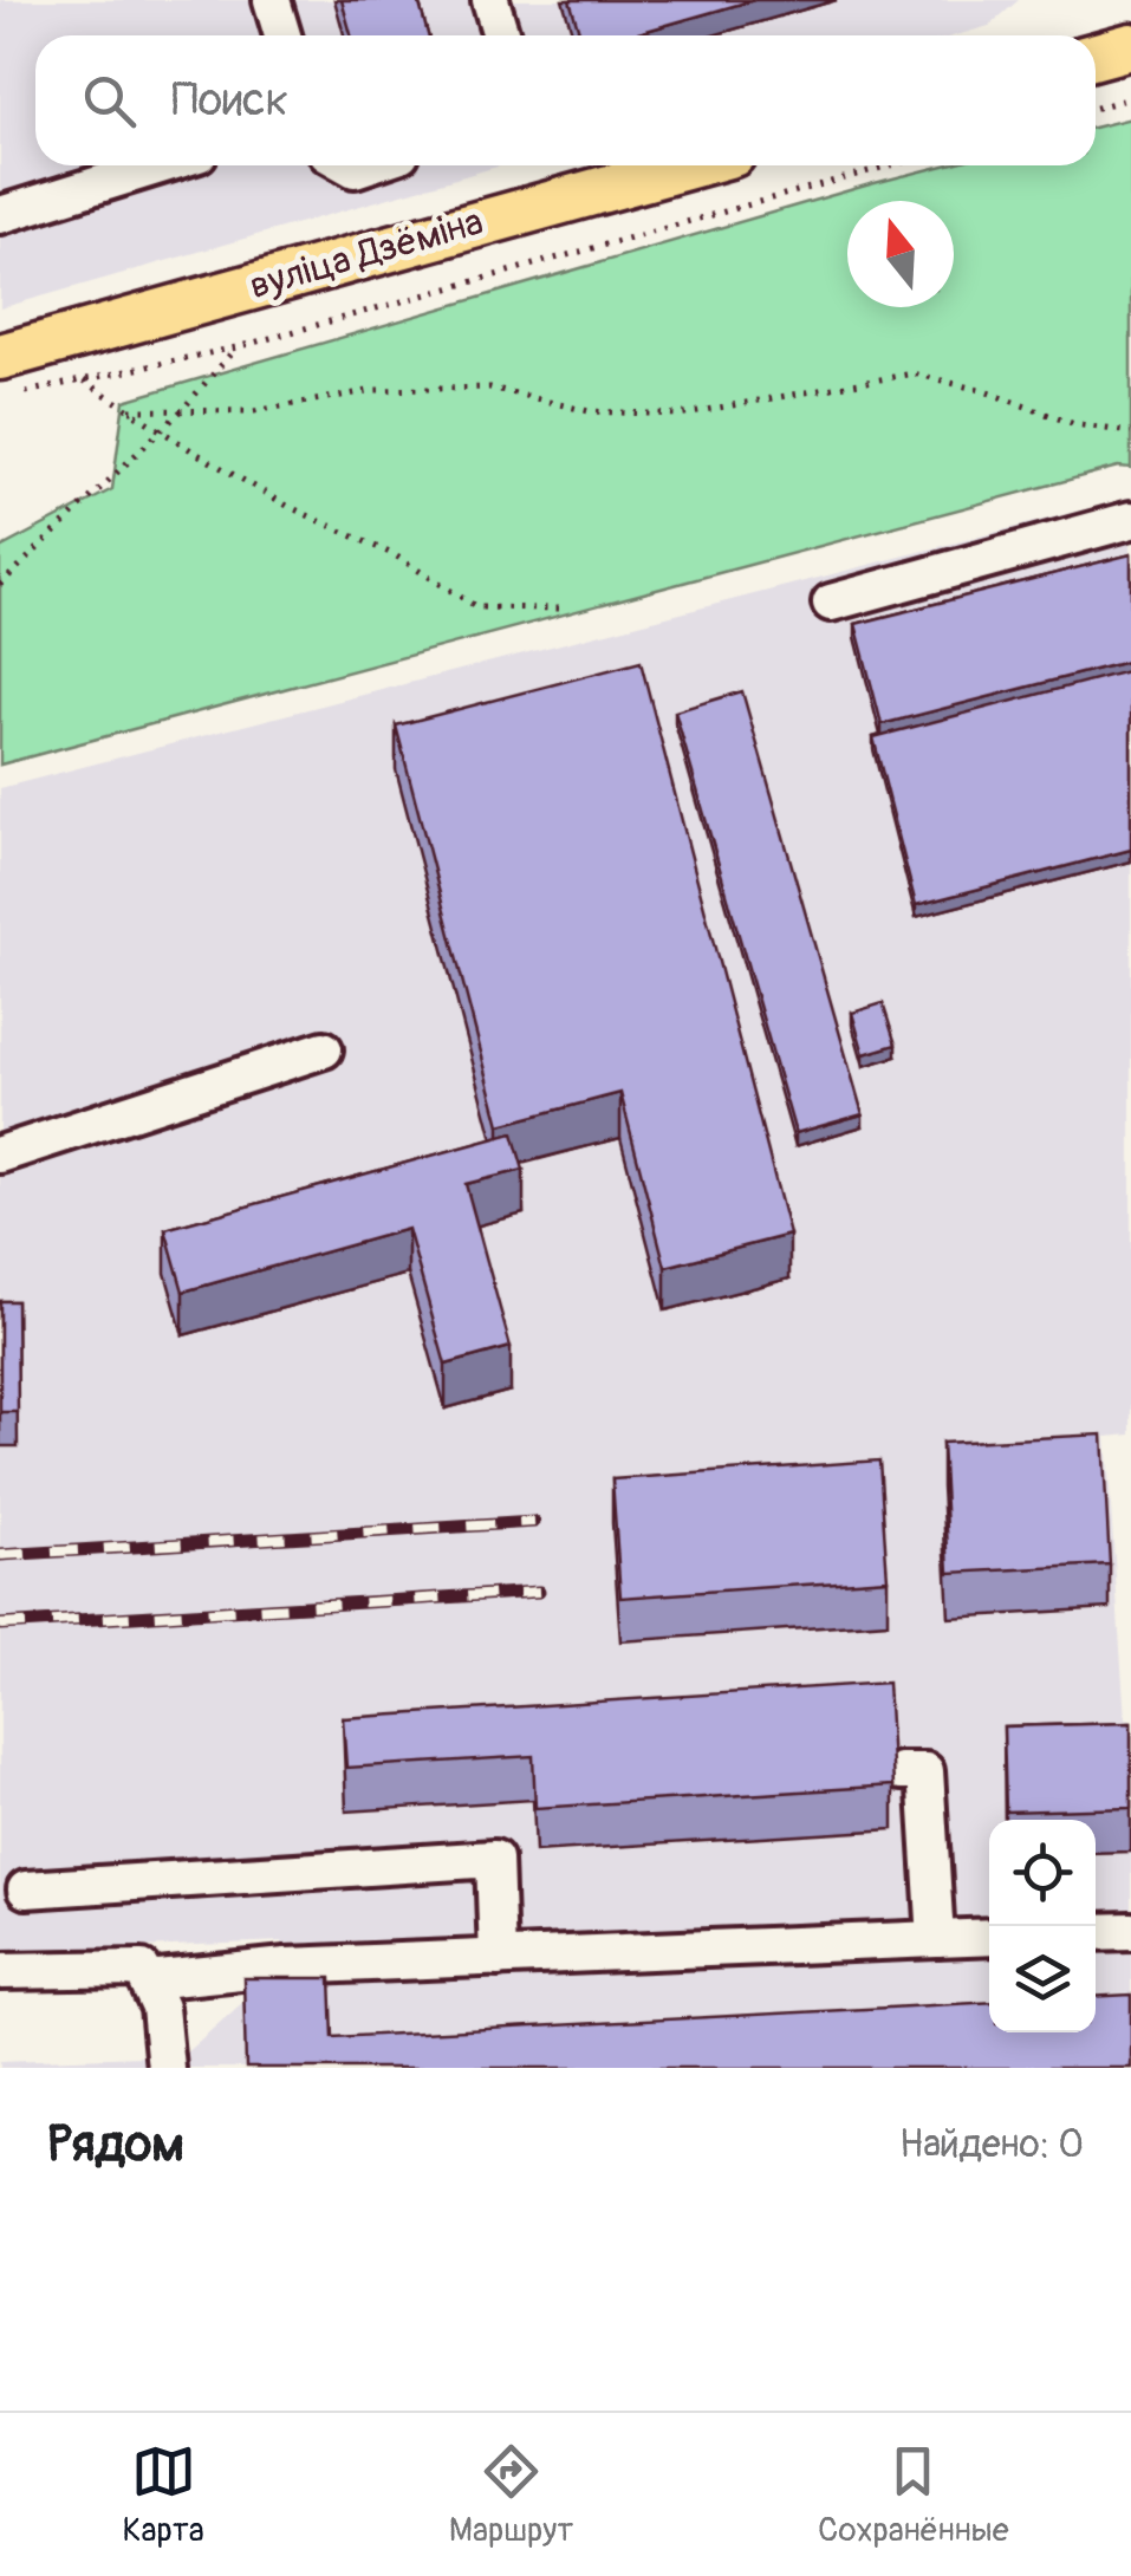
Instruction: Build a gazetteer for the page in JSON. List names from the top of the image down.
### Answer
{
  "streets": {
    "main road": ["вуліца Дзёміна"]
  },
  "north": "top",
  "page": {
    "search": "Поиск",
    "heading": ["Рядом", "Найдено: 0"],
    "nav": ["Карта", "Маршрут", "Сохранённые"]
  }
}
